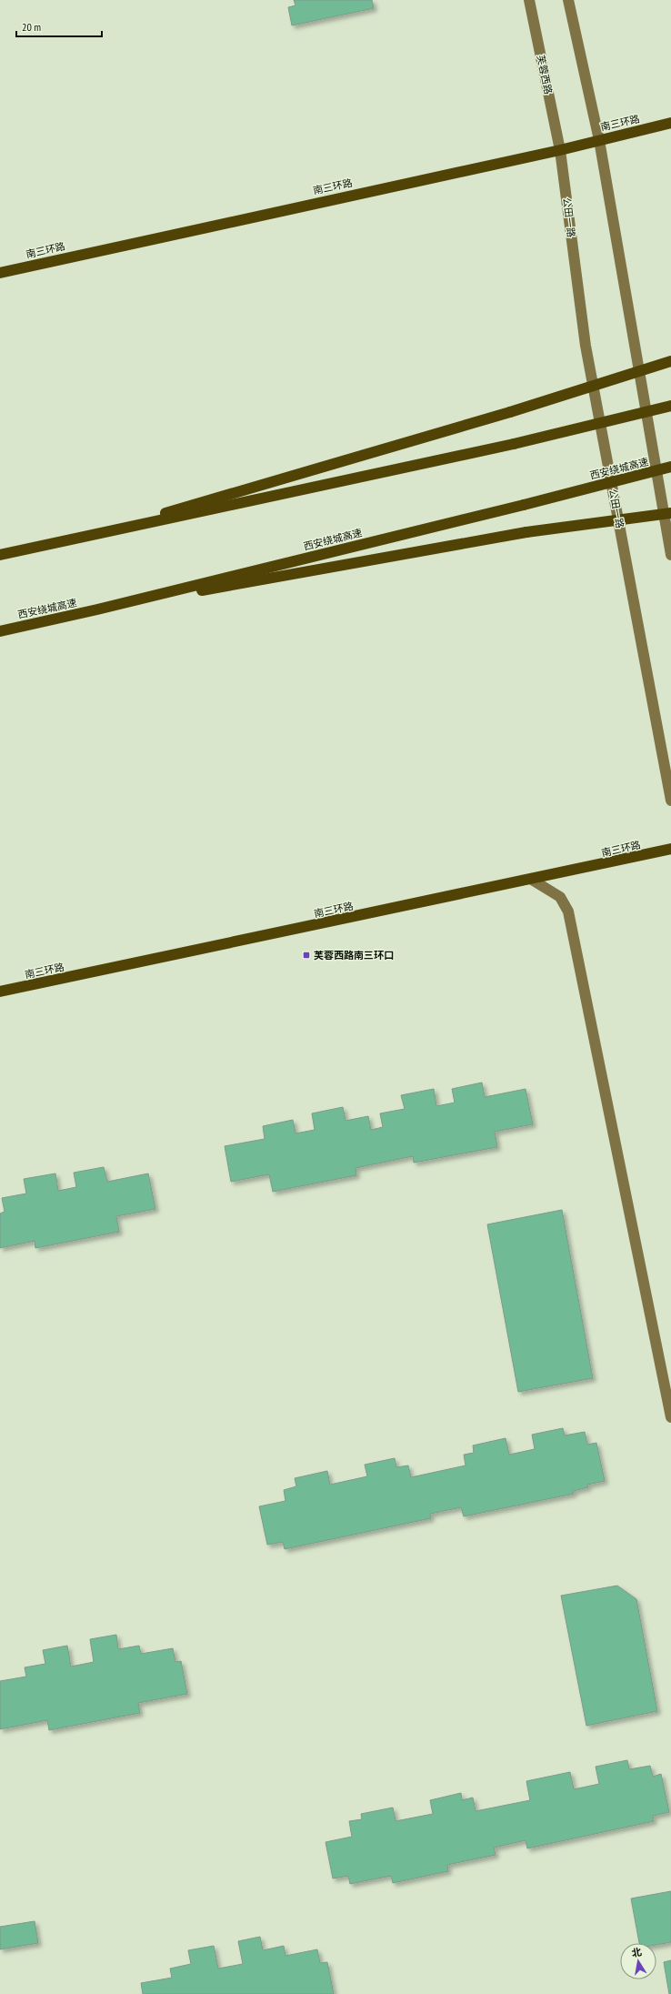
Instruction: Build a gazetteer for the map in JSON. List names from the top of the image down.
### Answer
{
  "streets": {
    "highway": ["南三环路", "西安绕城高速"],
    "main road": ["芙蓉西路", "公田一路"]
  },
  "crossings": [
    ["芙蓉西路", "南三环路"],
    ["芙蓉西路", "公田一路"],
    ["南三环路", "公田一路"]
  ],
  "places": {
    "transit": ["芙蓉西路南三环口"]
  },
  "scale_bar": "20 m",
  "north": "top"
}
